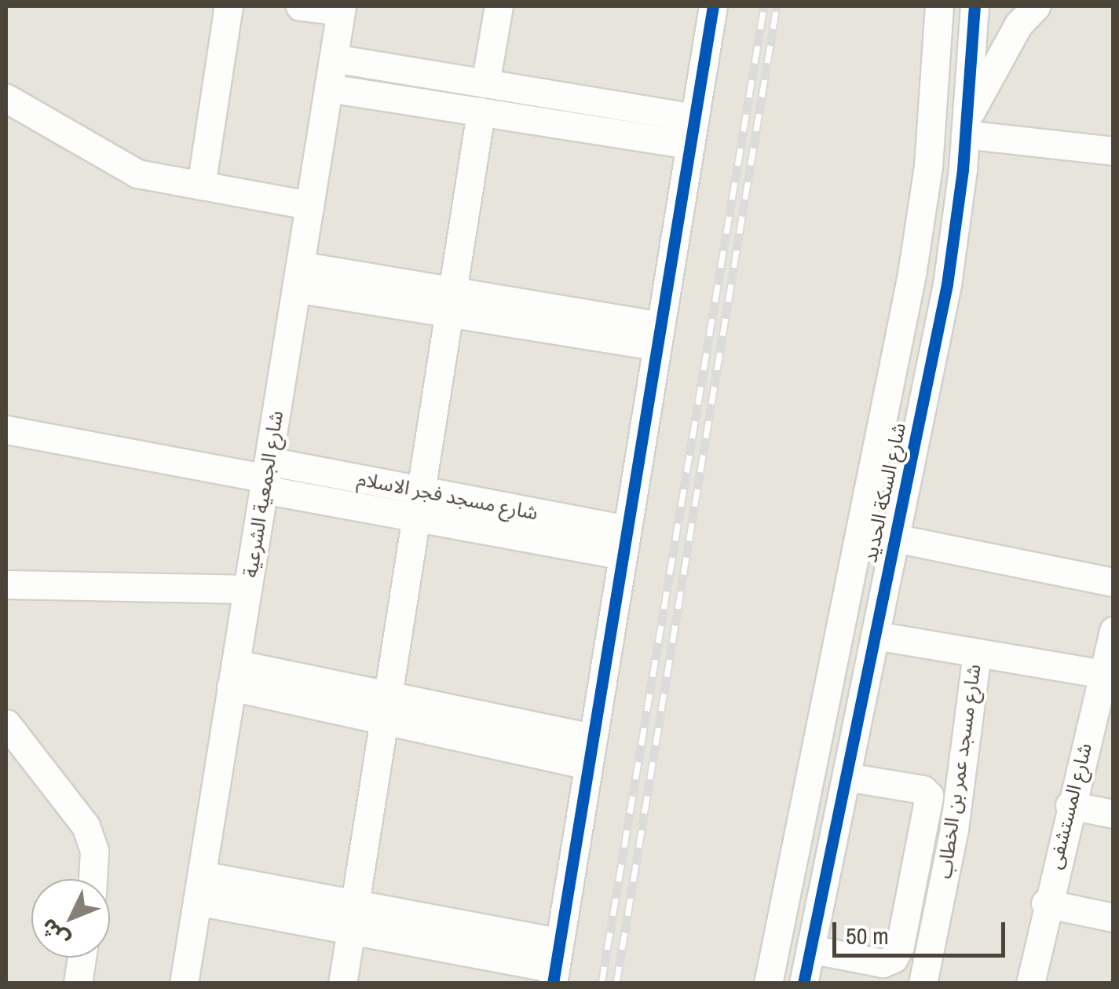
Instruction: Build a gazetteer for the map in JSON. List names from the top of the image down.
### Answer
{
  "streets": {
    "street": [
      "شارع السكة الحديد",
      "شارع الجمعية الشرعية",
      "شارع مسجد فجر الاسلام",
      "شارع مسجد عمر بن الخطاب",
      "شارع المستشفى"
    ]
  },
  "crossings": [
    ["شارع الجمعية الشرعية", "شارع مسجد فجر الاسلام"]
  ],
  "scale_bar": "50 m",
  "north": "bottom left"
}
